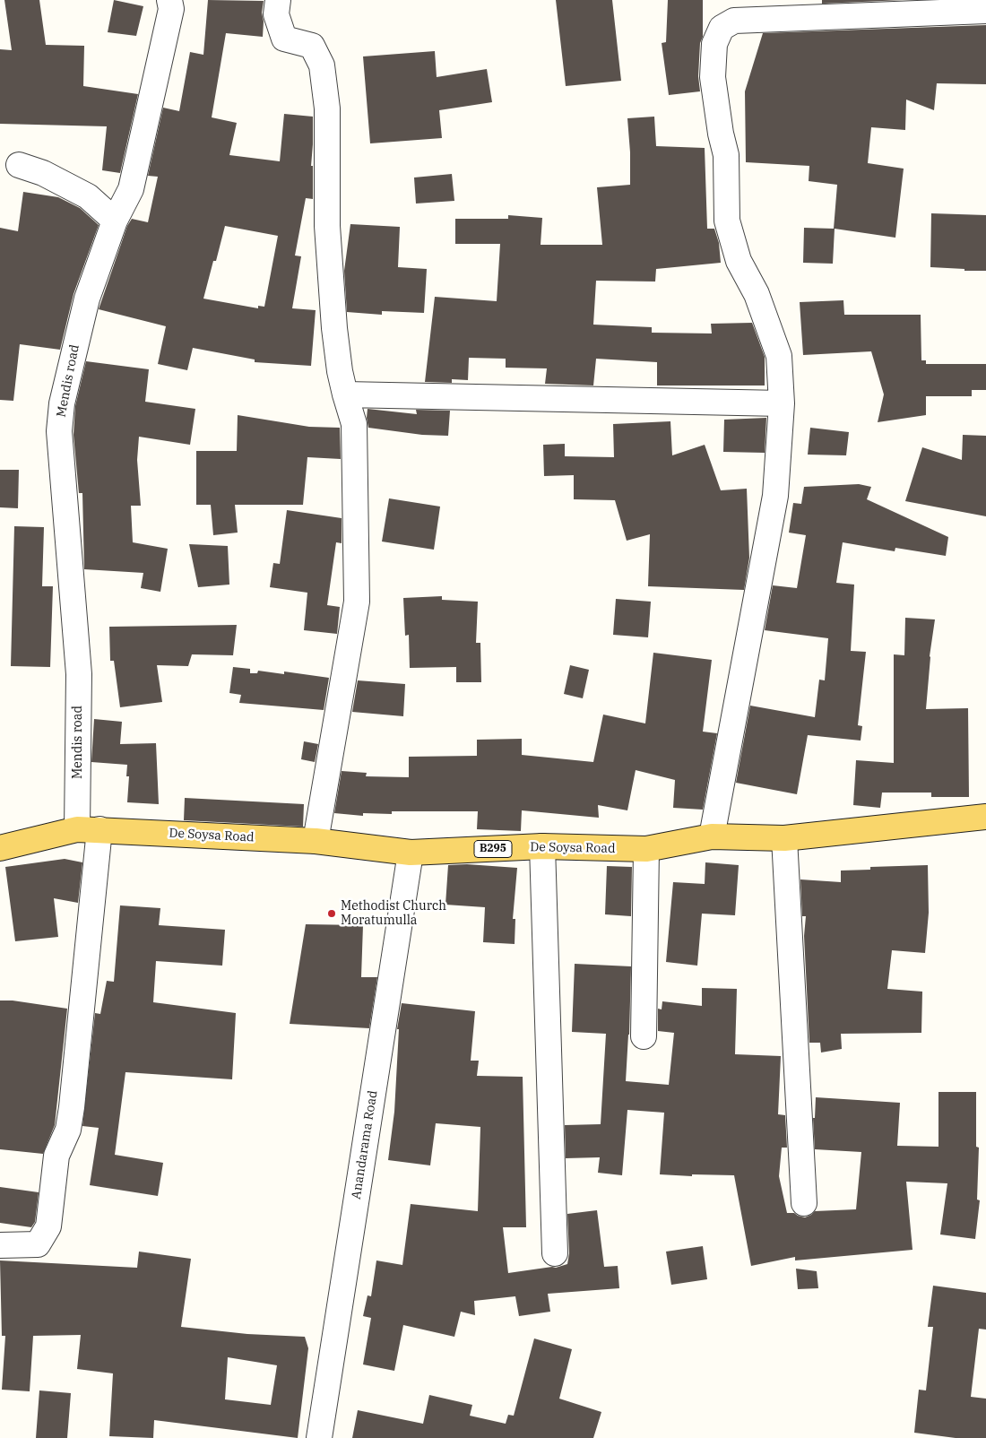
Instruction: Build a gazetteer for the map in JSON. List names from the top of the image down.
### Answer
{
  "streets": {
    "main road": ["De Soysa Road", "B295"],
    "street": ["Mendis road", "Anandarama Road"]
  },
  "crossings": [
    ["Mendis road", "De Soysa Road"],
    ["De Soysa Road", "Anandarama Road"]
  ],
  "places": ["Methodist Church Moratumulla"]
}
